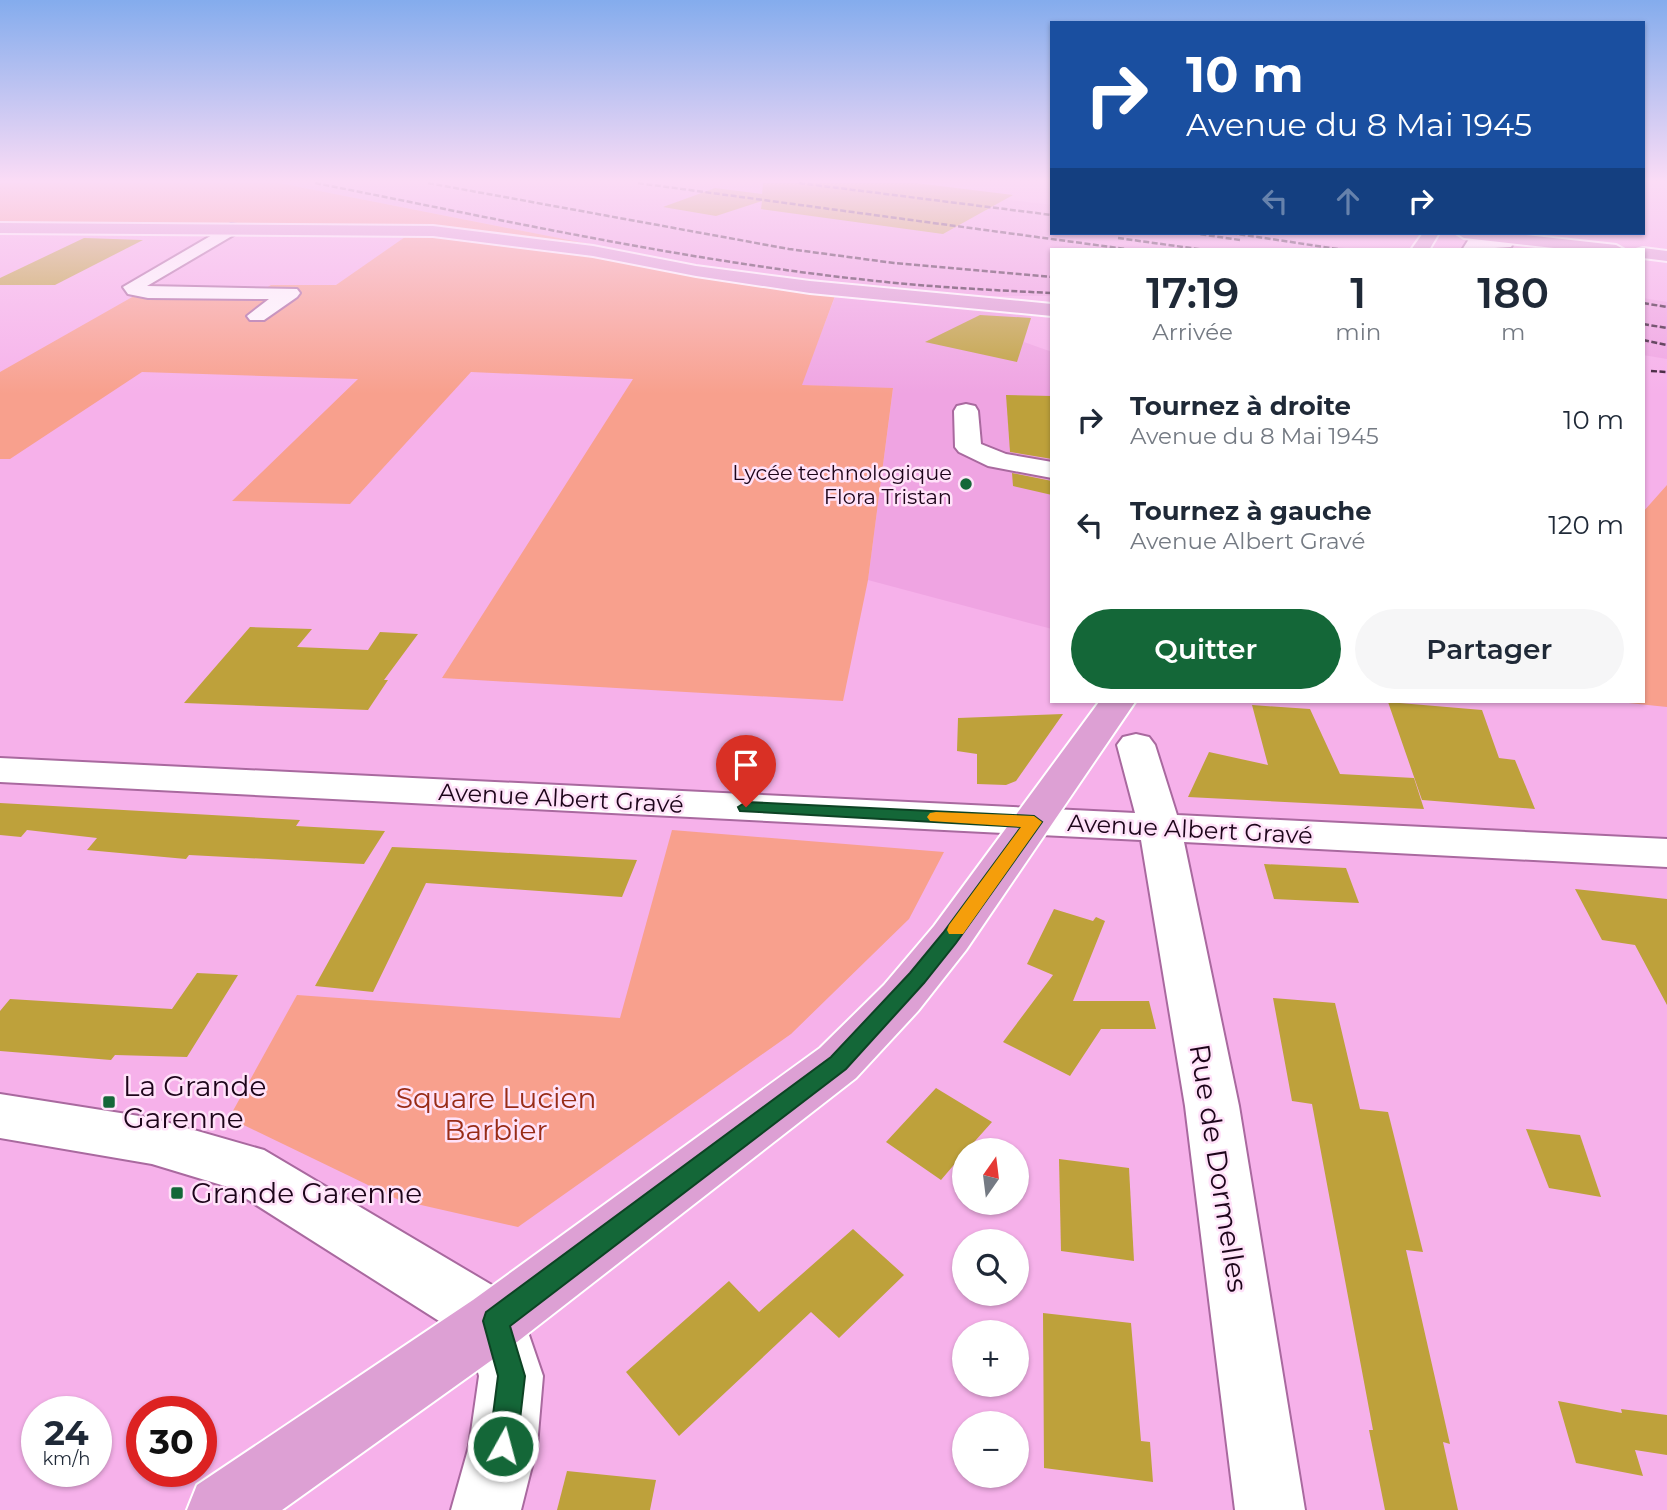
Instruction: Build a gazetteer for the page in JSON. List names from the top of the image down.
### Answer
{
  "streets": {
    "street": ["Avenue Albert Gravé", "Rue de Dormelles"]
  },
  "crossings": [
    ["Avenue Albert Gravé", "Rue de Dormelles"]
  ],
  "parks": ["Square Lucien Barbier"],
  "places": {
    "other": ["Lycée technologique Flora Tristan"],
    "transit": ["La Grande Garenne", "Grande Garenne"]
  },
  "north": "top",
  "page": {
    "turn": ["10 m", "Avenue du 8 Mai 1945"],
    "eta": [
      "17:19",
      "Arrivée",
      "1",
      "min",
      "180",
      "m"
    ],
    "list": [
      {
        "name": "Tournez à droite",
        "note": "Avenue du 8 Mai 1945",
        "value": "10 m"
      },
      {
        "name": "Tournez à gauche",
        "note": "Avenue Albert Gravé",
        "value": "120 m"
      }
    ],
    "buttons": ["Quitter", "Partager"],
    "map_buttons": ["+", "−"],
    "speed": "24 km/h",
    "limit": "30"
  }
}
